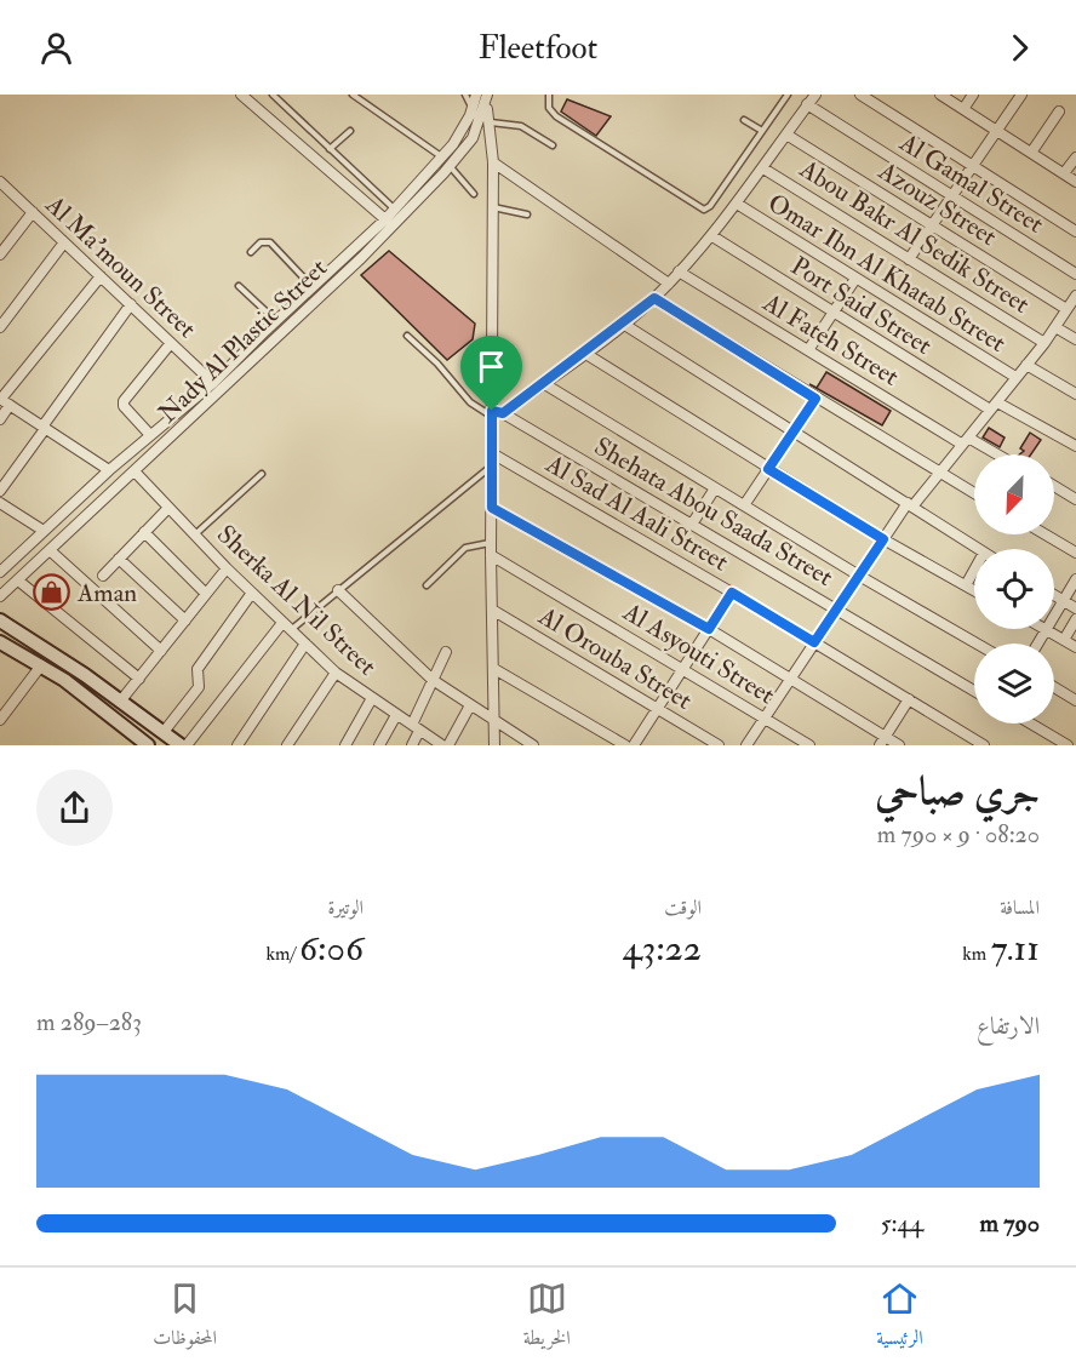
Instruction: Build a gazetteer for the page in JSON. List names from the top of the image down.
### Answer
{
  "streets": {
    "street": [
      "Al Gamal Street",
      "Azouz Street",
      "Abou Bakr Al Sedik Street",
      "Al Ma'moun Street",
      "Omar Ibn Al Khatab Street",
      "Port Said Street",
      "Al Fateh Street",
      "Nady Al Plastic Street",
      "Shehata Abou Saada Street",
      "Al Sad Al Aali Street",
      "Sherka Al Nil Street",
      "Al Asyouti Street",
      "Al Orouba Street"
    ]
  },
  "crossings": [
    ["Al Ma'moun Street", "Nady Al Plastic Street"],
    ["Nady Al Plastic Street", "Sherka Al Nil Street"]
  ],
  "places": {
    "shop": ["Aman"]
  },
  "north": "bottom left",
  "page": {
    "header": "Fleetfoot",
    "heading": ["جري صباحي", "08:20 · 9 × 790 m"],
    "stats": [
      ["المسافة", "7.11 km"],
      ["الوقت", "43:22"],
      ["الوتيرة", "6:06 /km"]
    ],
    "chart": ["الارتفاع", "283–289 m"],
    "list": [
      {
        "name": "790 m",
        "note": "5:44"
      }
    ],
    "tabs": ["الرئيسية", "الخريطة", "المحفوظات"]
  }
}
